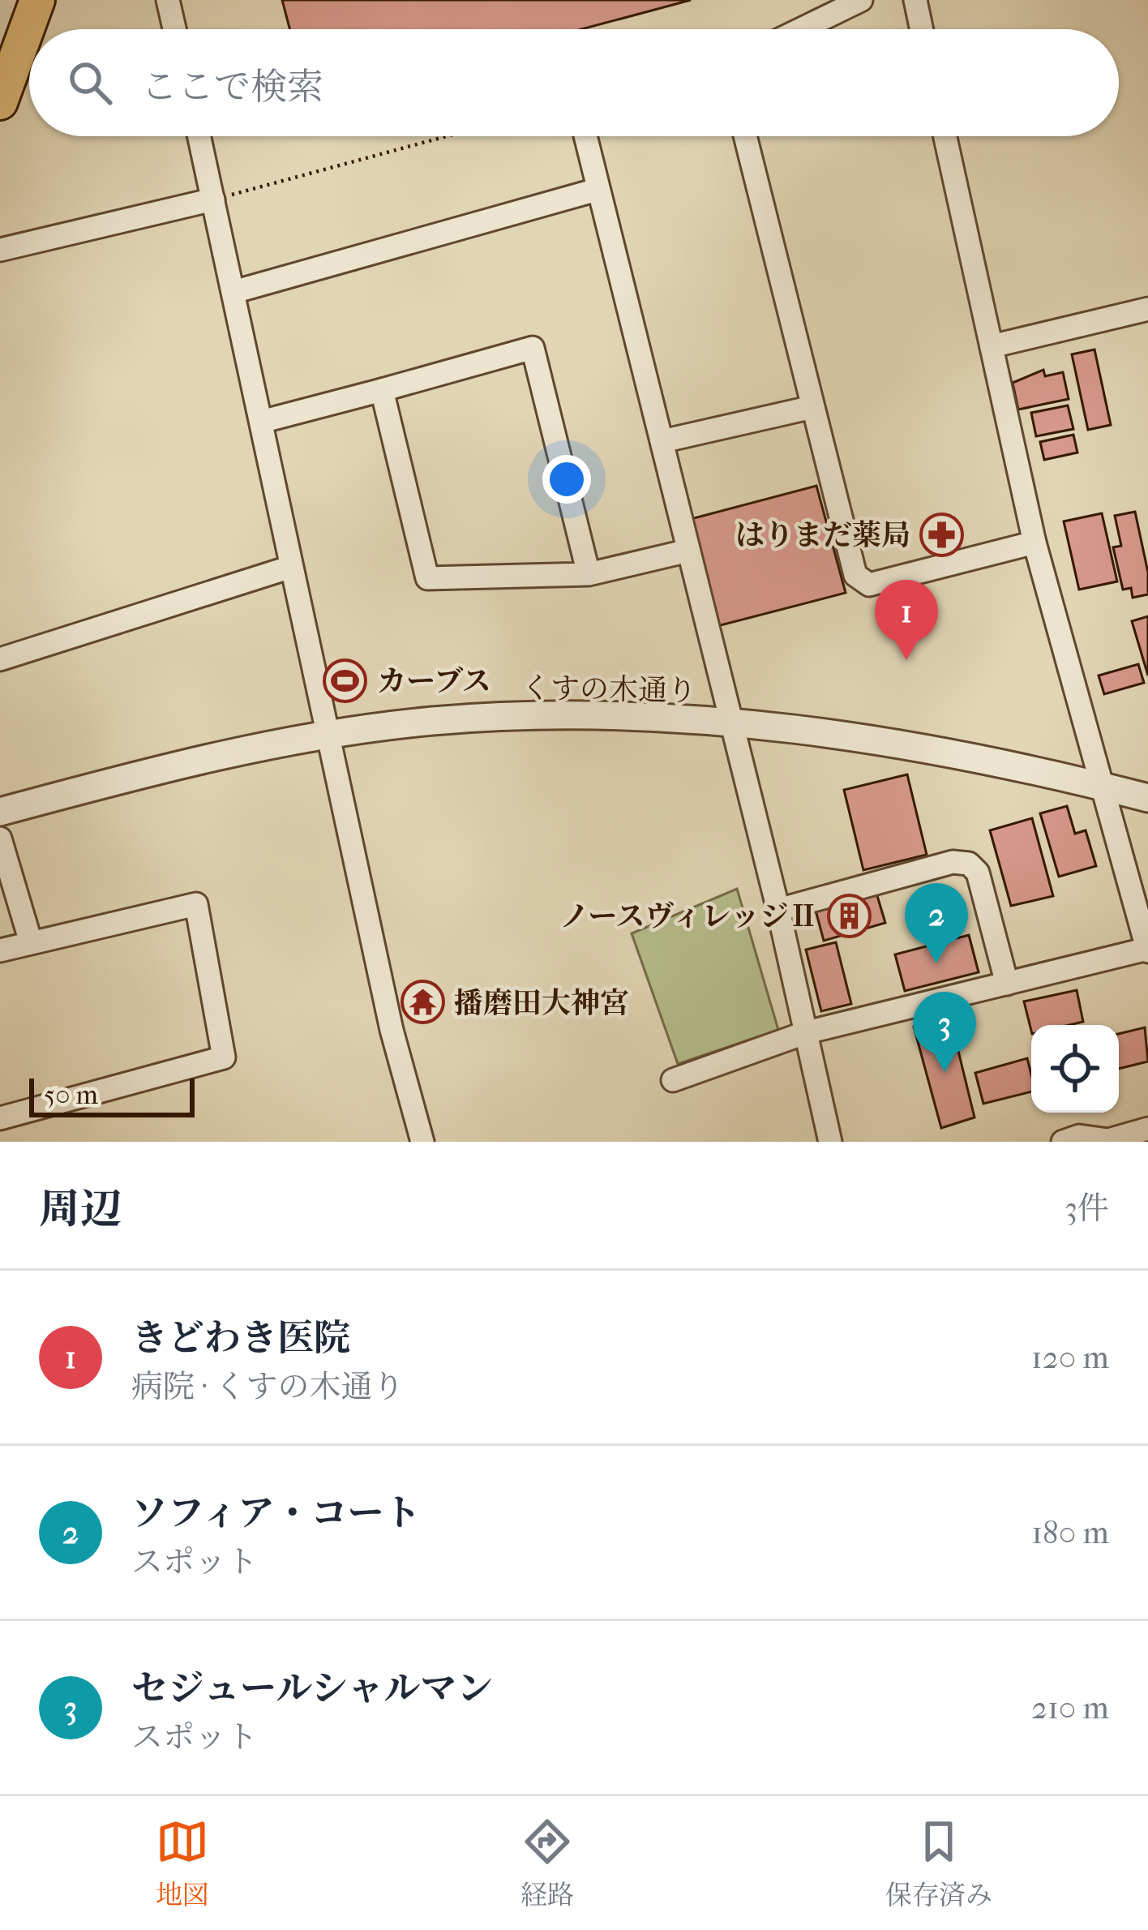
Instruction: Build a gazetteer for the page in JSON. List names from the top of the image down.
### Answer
{
  "streets": {
    "street": ["くすの木通り"]
  },
  "places": {
    "pharmacy": ["はりまだ薬局"],
    "sports": ["カーブス"],
    "building": ["ノースヴィレッジⅡ"],
    "temple": ["播磨田大神宮"]
  },
  "scale_bar": "50 m",
  "page": {
    "search": "ここで検索",
    "pins": ["1", "2", "3"],
    "scale": "50 m",
    "heading": ["周辺", "3件"],
    "list": [
      {
        "mark": "1",
        "name": "きどわき医院",
        "note": "病院 · くすの木通り",
        "value": "120 m"
      },
      {
        "mark": "2",
        "name": "ソフィア・コート",
        "note": "スポット",
        "value": "180 m"
      },
      {
        "mark": "3",
        "name": "セジュールシャルマン",
        "note": "スポット",
        "value": "210 m"
      }
    ],
    "nav": ["地図", "経路", "保存済み"]
  }
}
